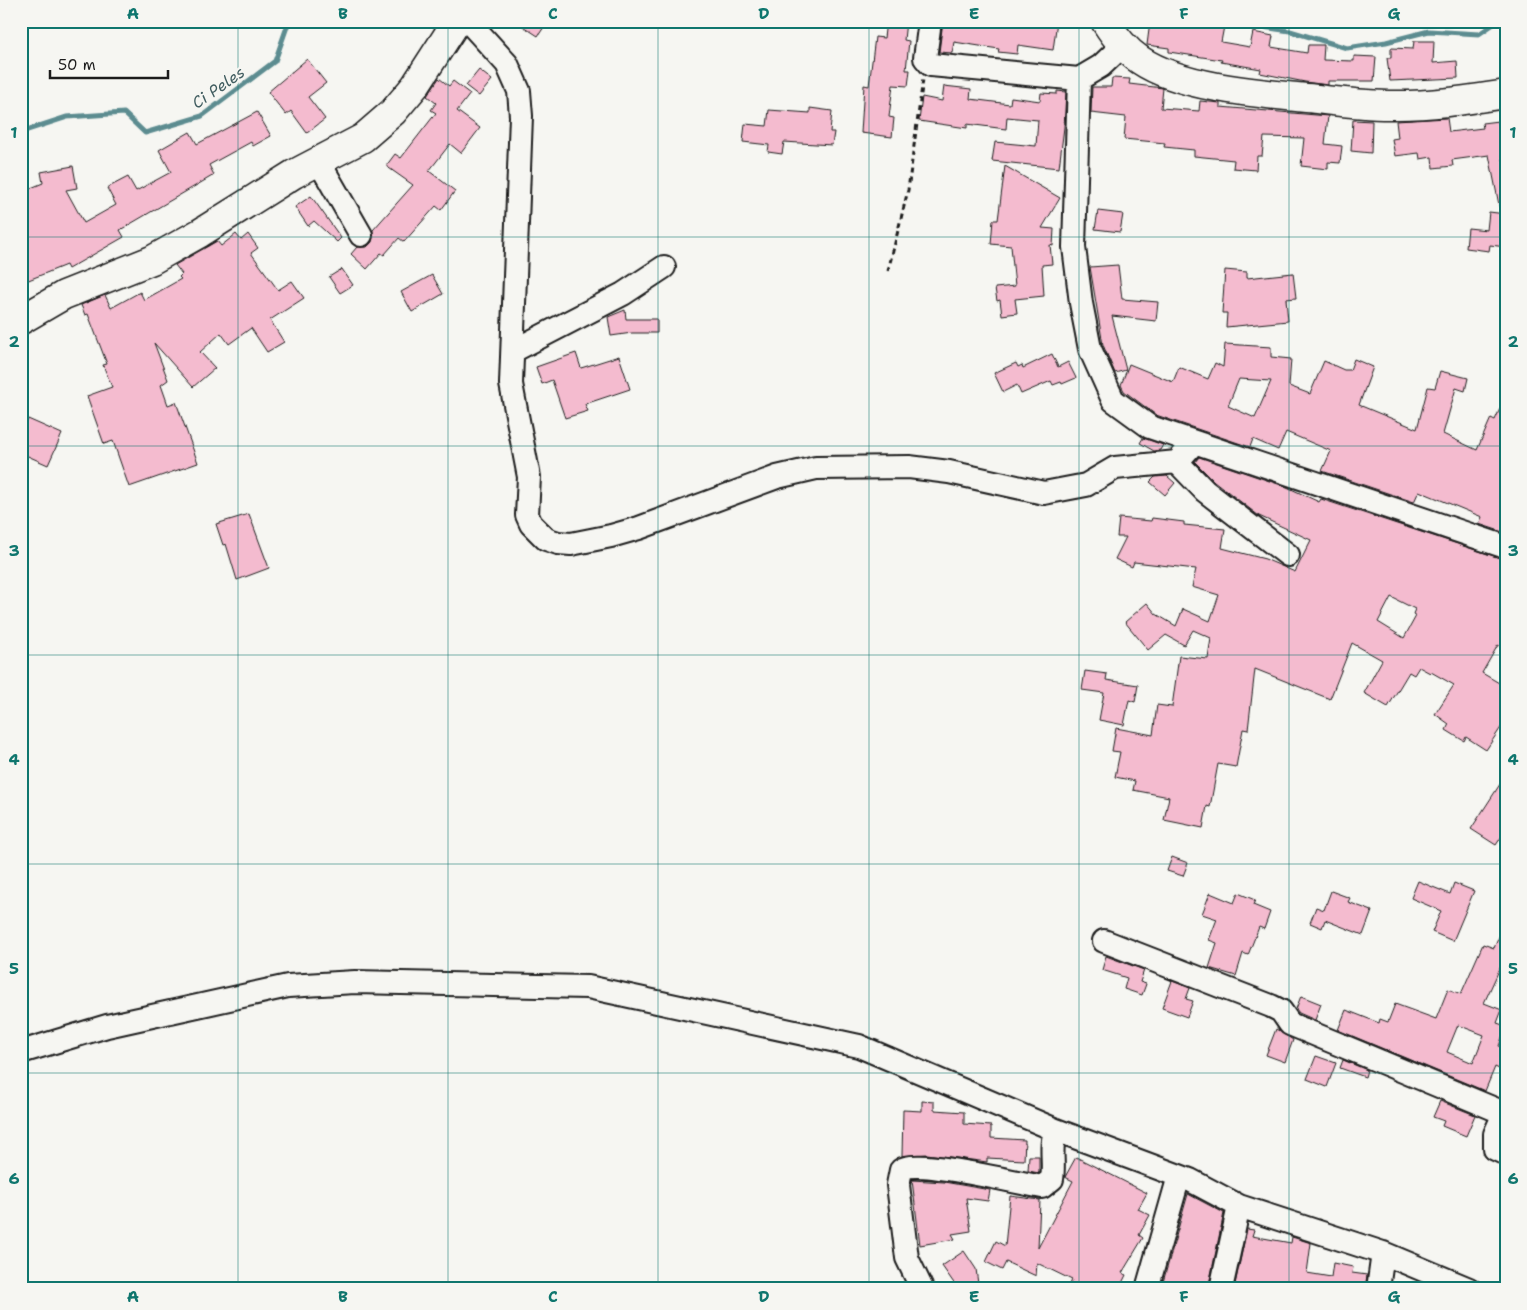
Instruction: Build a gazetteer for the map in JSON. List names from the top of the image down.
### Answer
{
  "water": ["Ci Peles"],
  "scale_bar": "50 m",
  "grid": {
    "columns": [
      "A",
      "B",
      "C",
      "D",
      "E",
      "F",
      "G"
    ],
    "rows": [
      "1",
      "2",
      "3",
      "4",
      "5",
      "6"
    ]
  }
}
